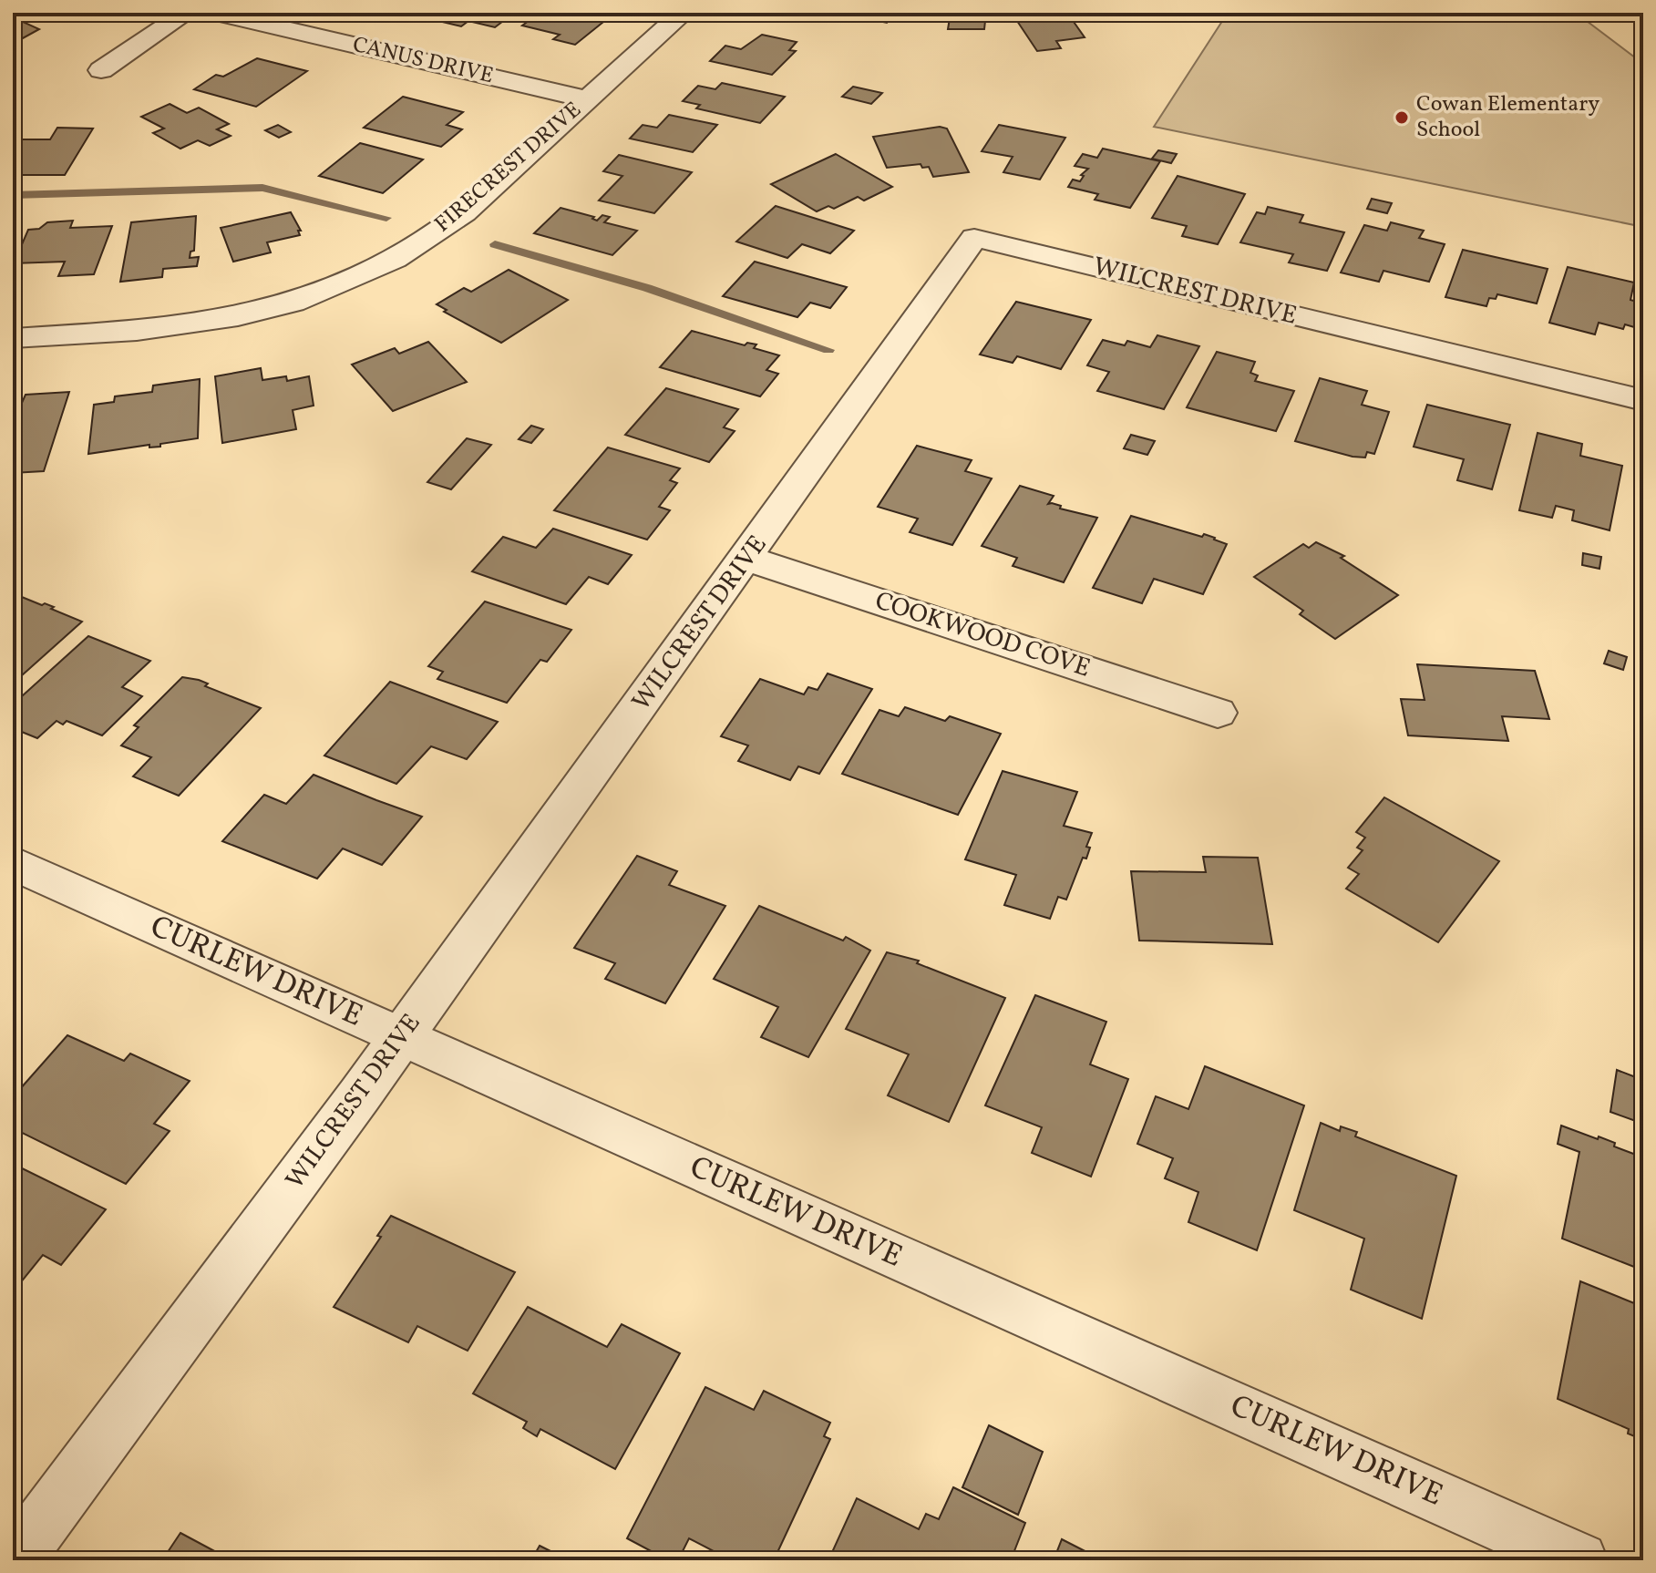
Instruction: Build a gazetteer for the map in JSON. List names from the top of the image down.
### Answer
{
  "streets": {
    "street": [
      "CANUS DRIVE",
      "FIRECREST DRIVE",
      "WILCREST DRIVE",
      "COOKWOOD COVE",
      "CURLEW DRIVE"
    ]
  },
  "crossings": [
    ["CANUS DRIVE", "FIRECREST DRIVE"],
    ["WILCREST DRIVE", "COOKWOOD COVE"],
    ["WILCREST DRIVE", "CURLEW DRIVE"]
  ],
  "places": ["Cowan Elementary School"]
}
